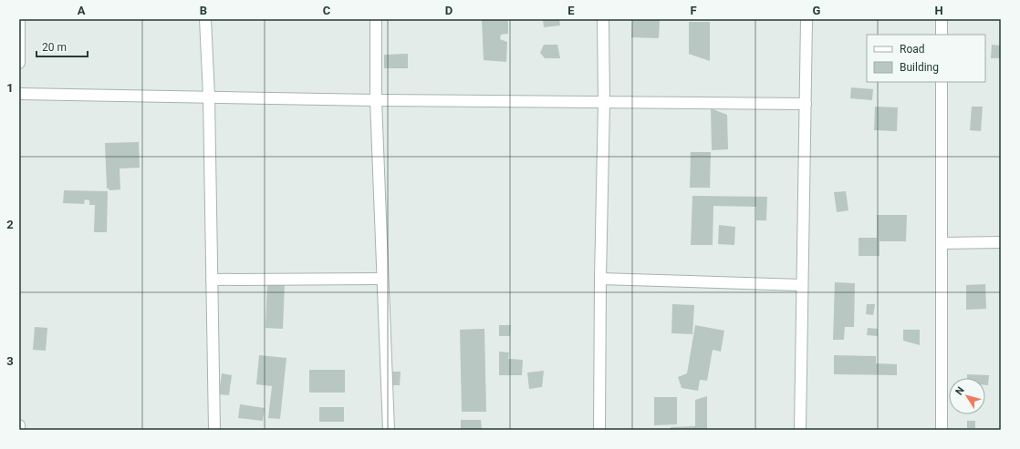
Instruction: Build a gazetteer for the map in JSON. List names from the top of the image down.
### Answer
{
  "legend": ["Road", "Building"],
  "scale_bar": "20 m",
  "north": "top left",
  "grid": {
    "columns": [
      "A",
      "B",
      "C",
      "D",
      "E",
      "F",
      "G",
      "H"
    ],
    "rows": ["1", "2", "3"]
  }
}
